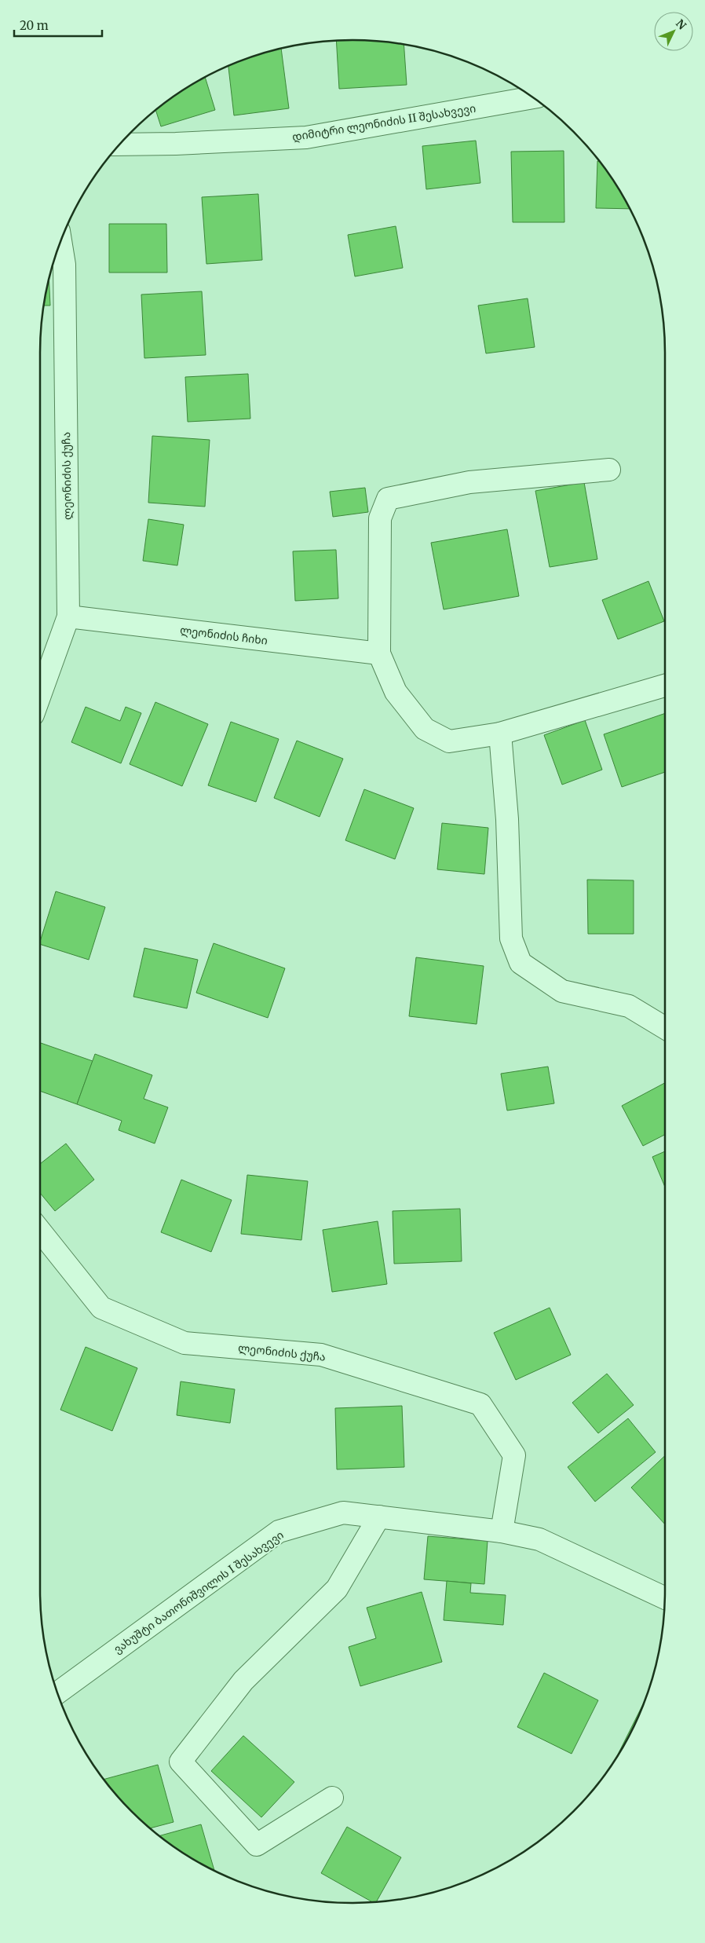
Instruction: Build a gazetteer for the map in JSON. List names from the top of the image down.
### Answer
{
  "streets": {
    "street": [
      "დიმიტრი ლეონიძის II შესახვევი",
      "ლეონიძის ქუჩა",
      "ლეონიძის ჩიხი",
      "ვახუშტი ბათონიშვილის I შესახვევი"
    ]
  },
  "crossings": [
    ["ლეონიძის ქუჩა", "ლეონიძის ჩიხი"],
    ["ლეონიძის ქუჩა", "ვახუშტი ბათონიშვილის I შესახვევი"]
  ],
  "scale_bar": "20 m",
  "north": "top right"
}
